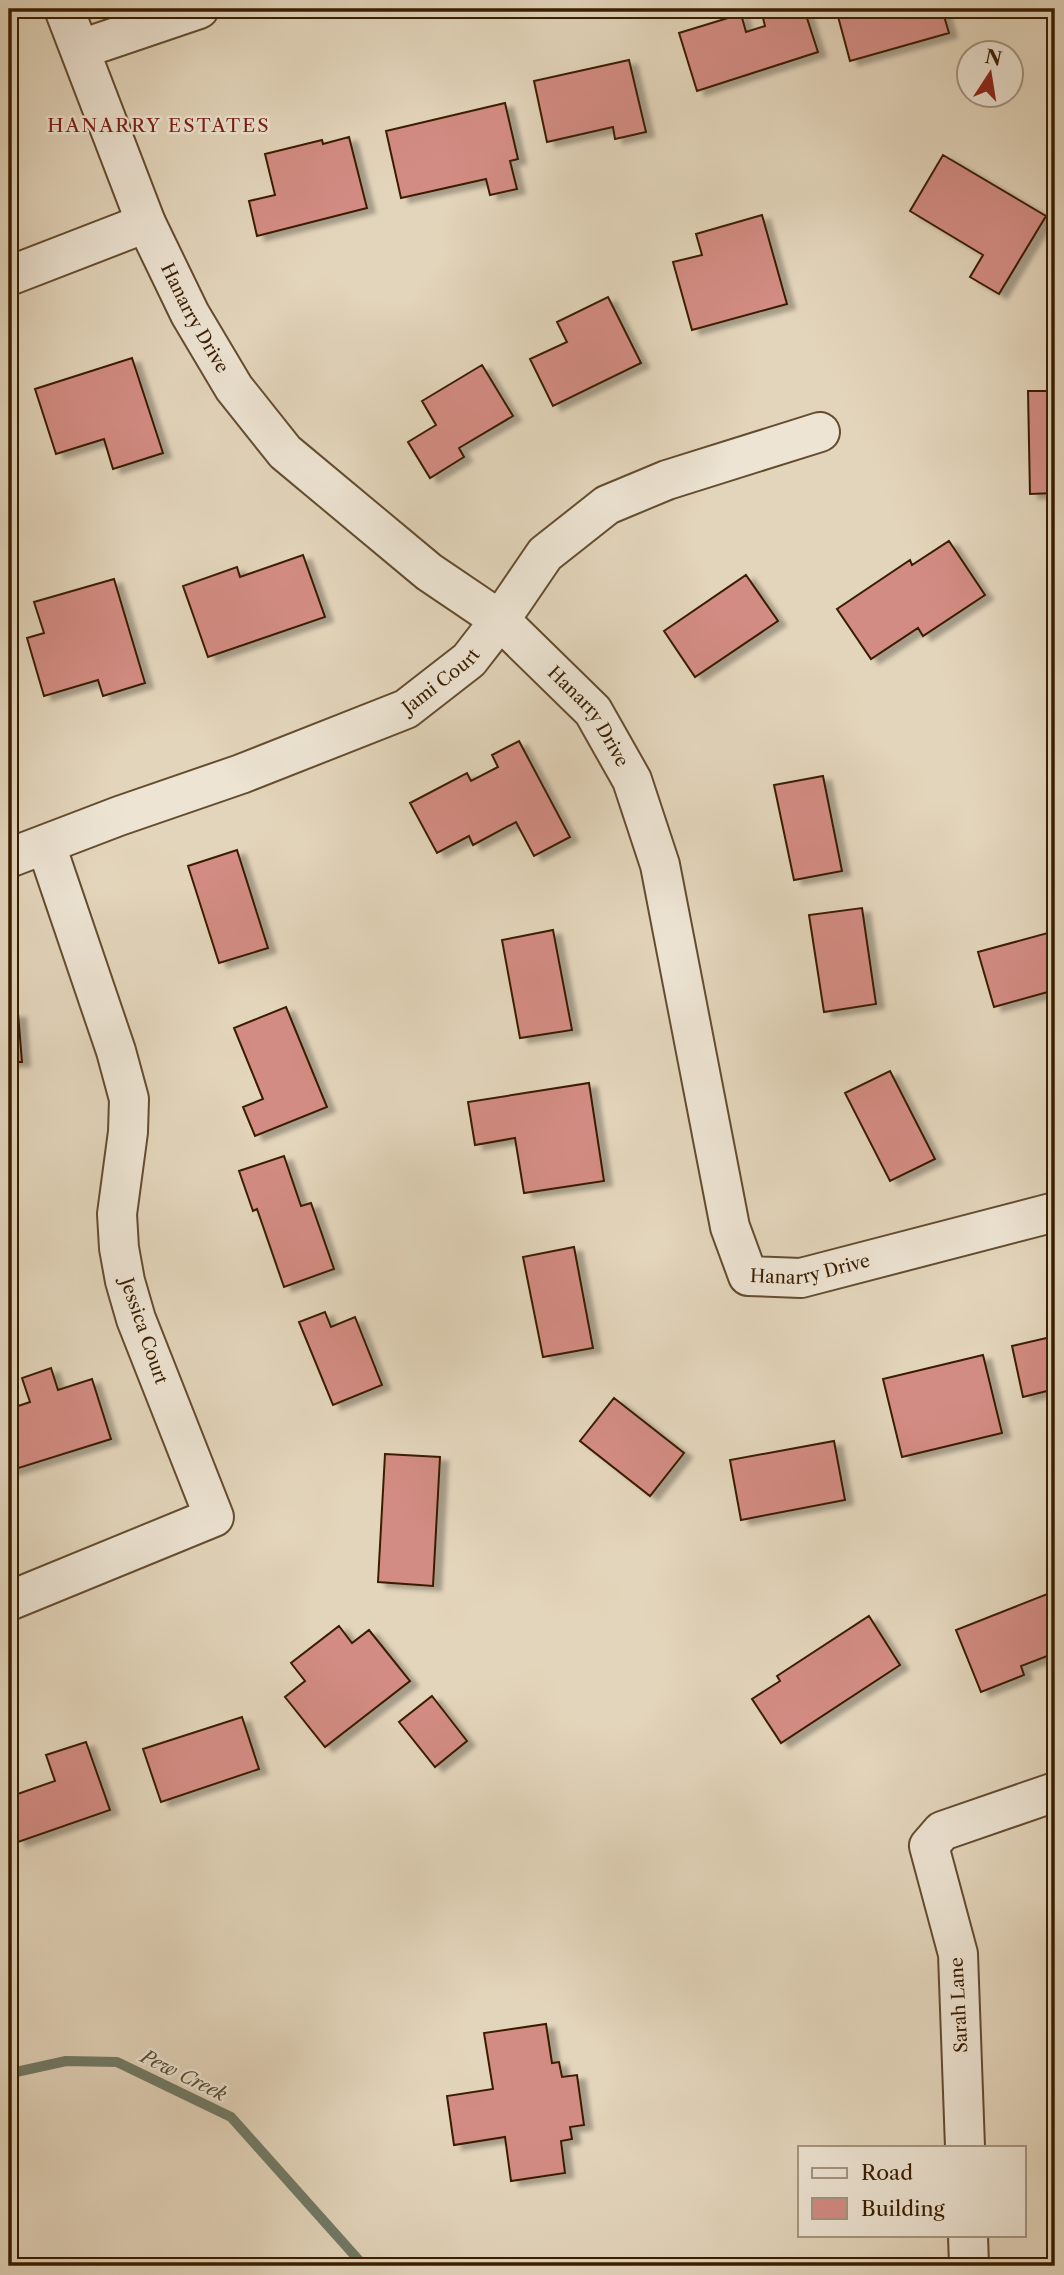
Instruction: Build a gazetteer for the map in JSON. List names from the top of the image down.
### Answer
{
  "streets": {
    "street": [
      "Hanarry Drive",
      "Jami Court",
      "Jessica Court",
      "Sarah Lane"
    ]
  },
  "crossings": [
    ["Hanarry Drive", "Jami Court"],
    ["Jami Court", "Jessica Court"]
  ],
  "districts": ["HANARRY ESTATES"],
  "water": ["Pew Creek"],
  "legend": ["Road", "Building"],
  "north": "top"
}
